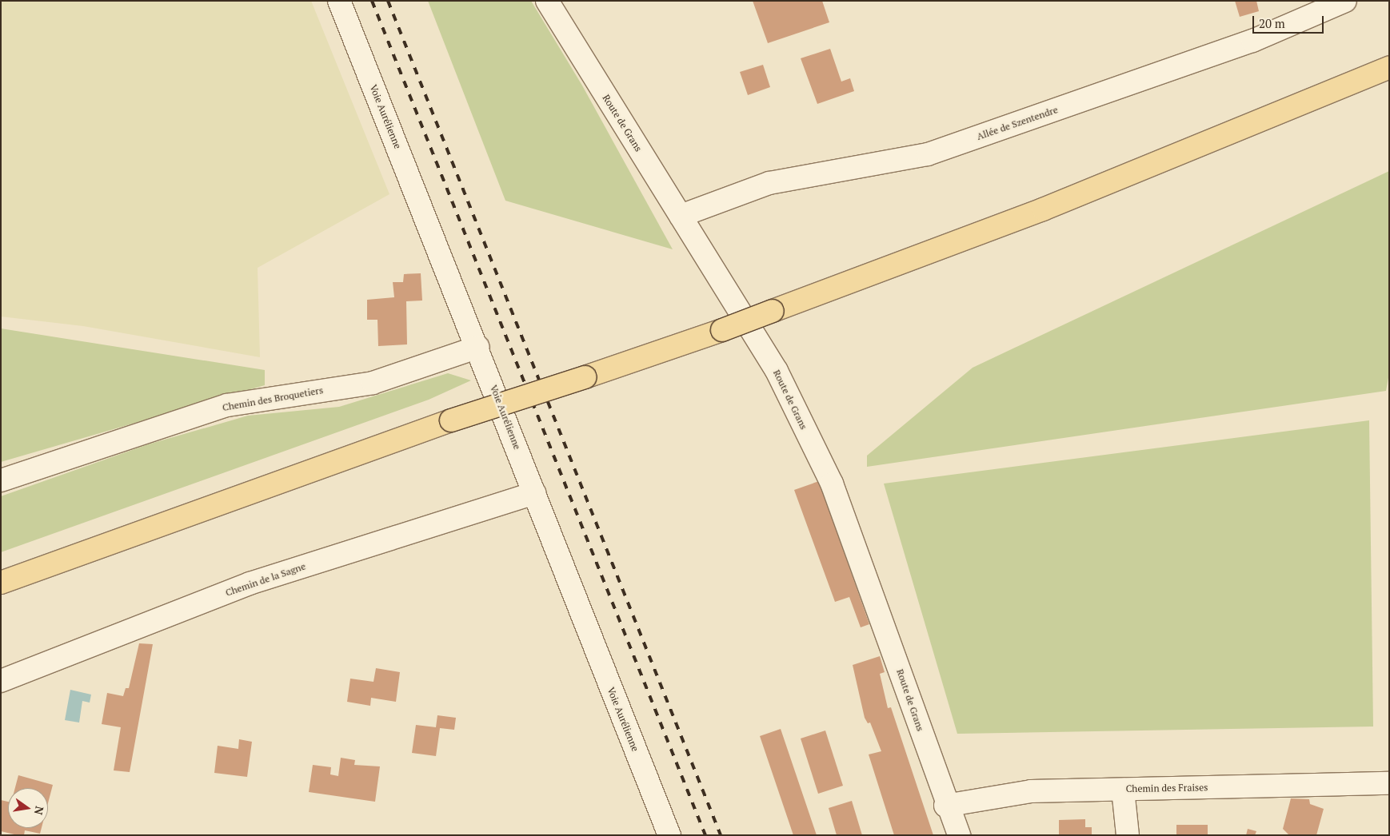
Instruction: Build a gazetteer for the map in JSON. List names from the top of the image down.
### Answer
{
  "streets": {
    "street": [
      "Voie Aurélienne",
      "Route de Grans",
      "Allée de Szentendre",
      "Chemin des Broquetiers",
      "Chemin de la Sagne",
      "Chemin des Fraises"
    ]
  },
  "crossings": [
    ["Voie Aurélienne", "Chemin des Broquetiers"],
    ["Voie Aurélienne", "Chemin de la Sagne"],
    ["Route de Grans", "Allée de Szentendre"],
    ["Route de Grans", "Chemin des Fraises"]
  ],
  "scale_bar": "20 m",
  "north": "right"
}
